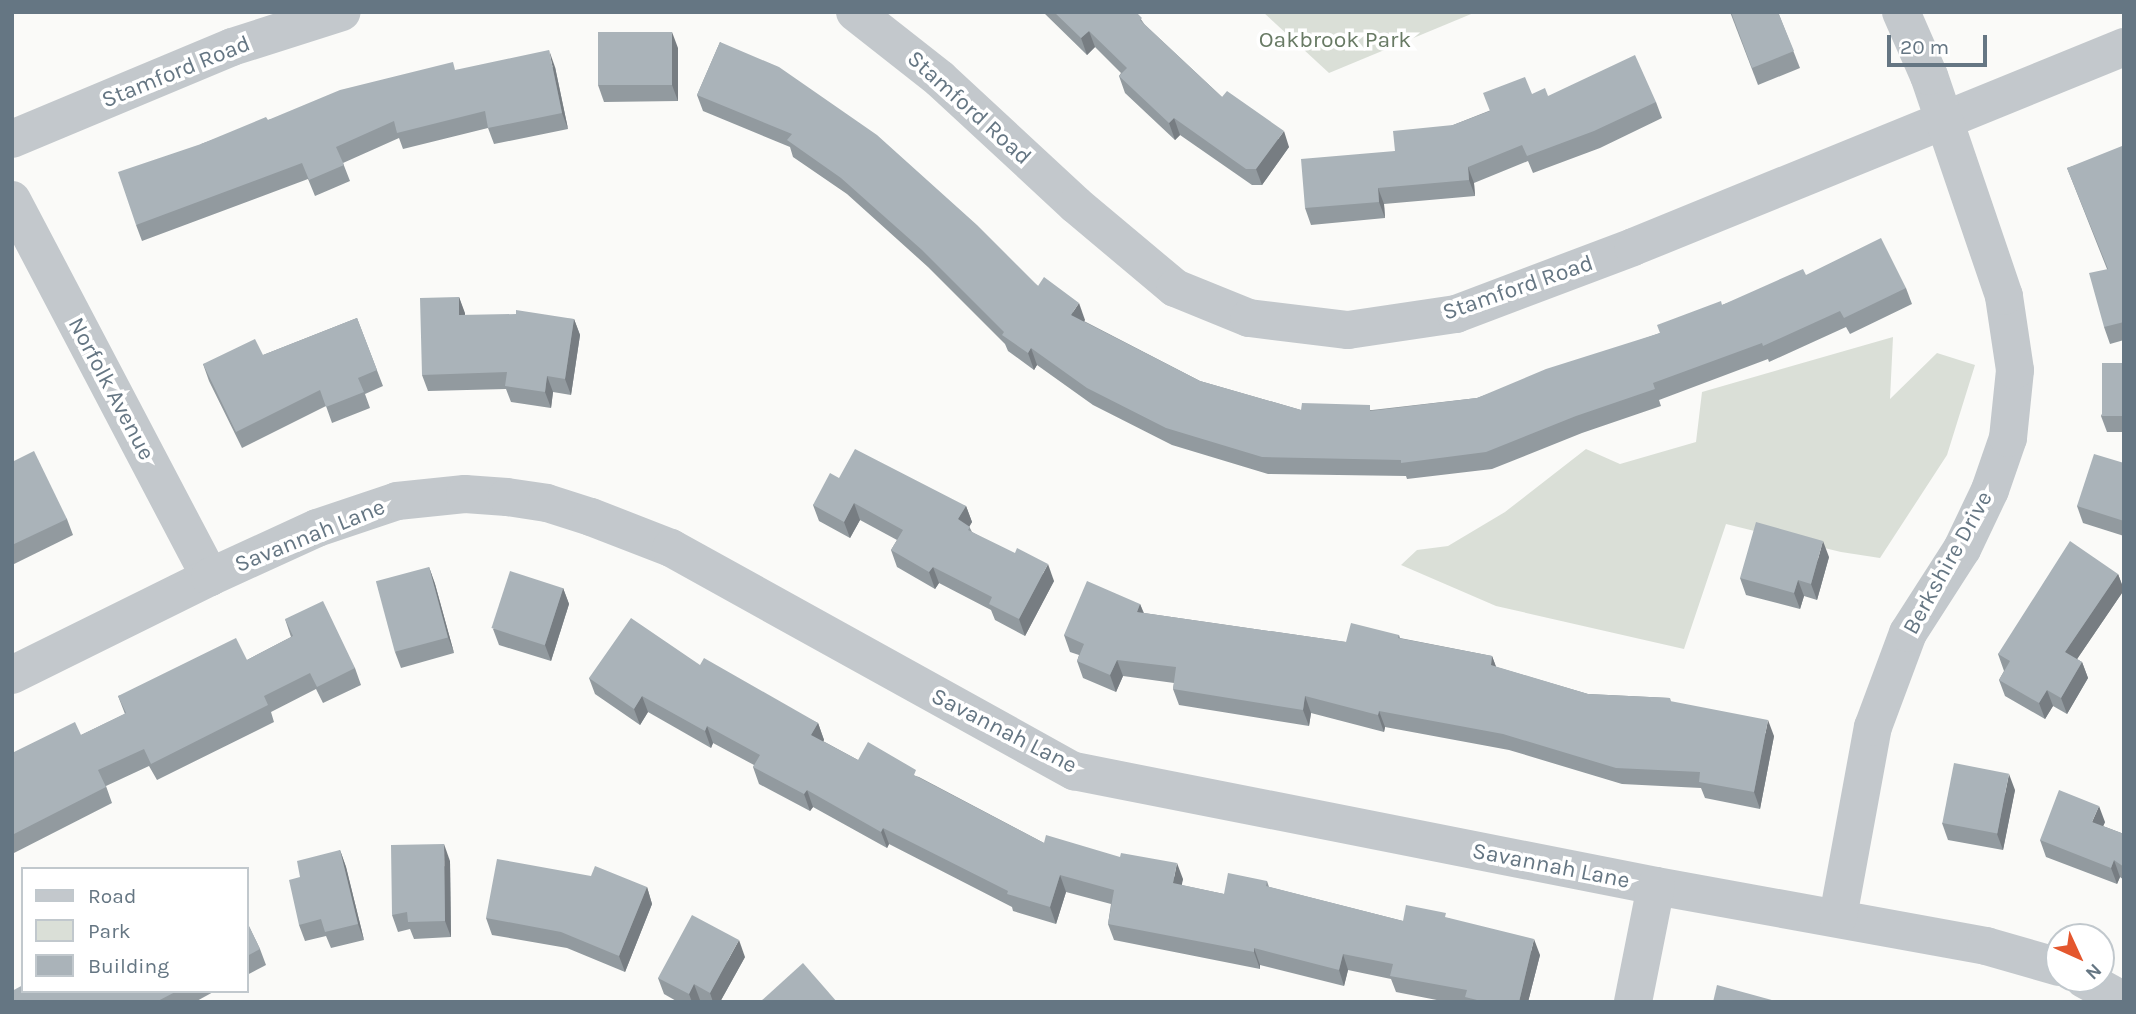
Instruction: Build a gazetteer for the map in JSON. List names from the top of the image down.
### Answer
{
  "streets": {
    "street": [
      "Stamford Road",
      "Norfolk Avenue",
      "Savannah Lane",
      "Berkshire Drive"
    ]
  },
  "crossings": [
    ["Stamford Road", "Berkshire Drive"],
    ["Norfolk Avenue", "Savannah Lane"],
    ["Savannah Lane", "Berkshire Drive"]
  ],
  "parks": ["Oakbrook Park"],
  "legend": ["Road", "Park", "Building"],
  "scale_bar": "20 m",
  "north": "bottom right"
}
